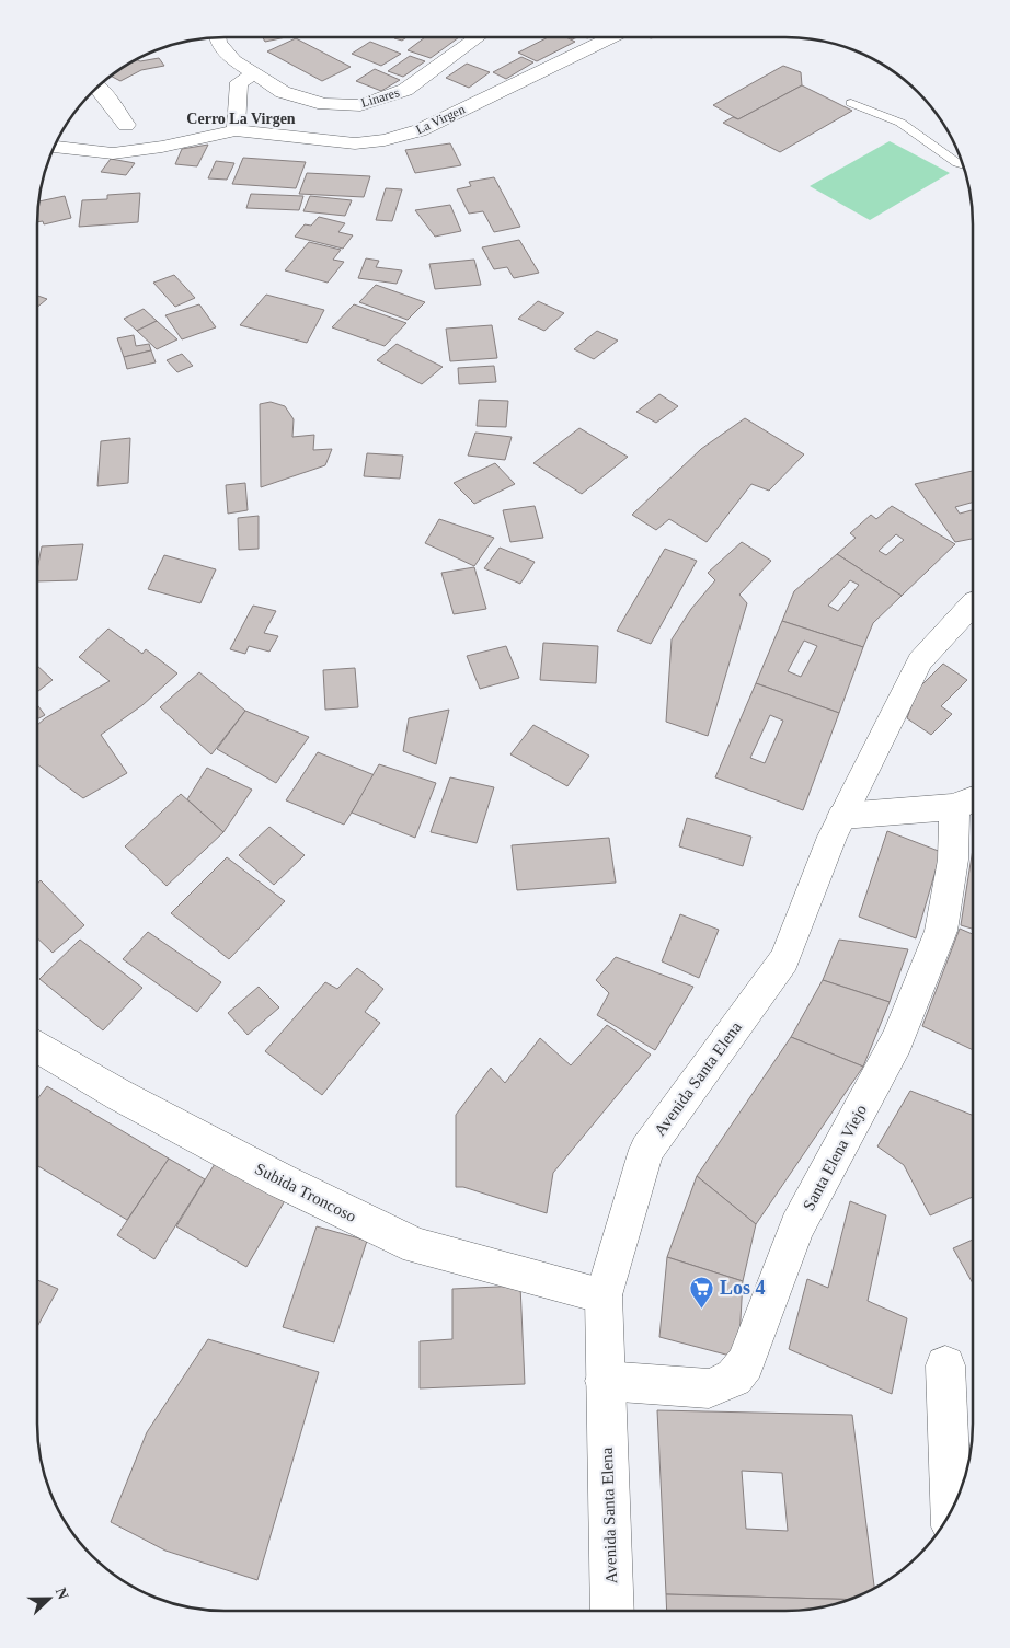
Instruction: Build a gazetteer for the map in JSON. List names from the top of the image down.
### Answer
{
  "streets": {
    "street": [
      "Linares",
      "La Virgen",
      "Avenida Santa Elena",
      "Santa Elena Viejo",
      "Subida Troncoso"
    ]
  },
  "crossings": [
    ["Avenida Santa Elena", "Santa Elena Viejo"],
    ["Avenida Santa Elena", "Subida Troncoso"]
  ],
  "districts": ["Cerro La Virgen"],
  "places": {
    "supermarket": ["Los 4"]
  },
  "north": "right"
}
